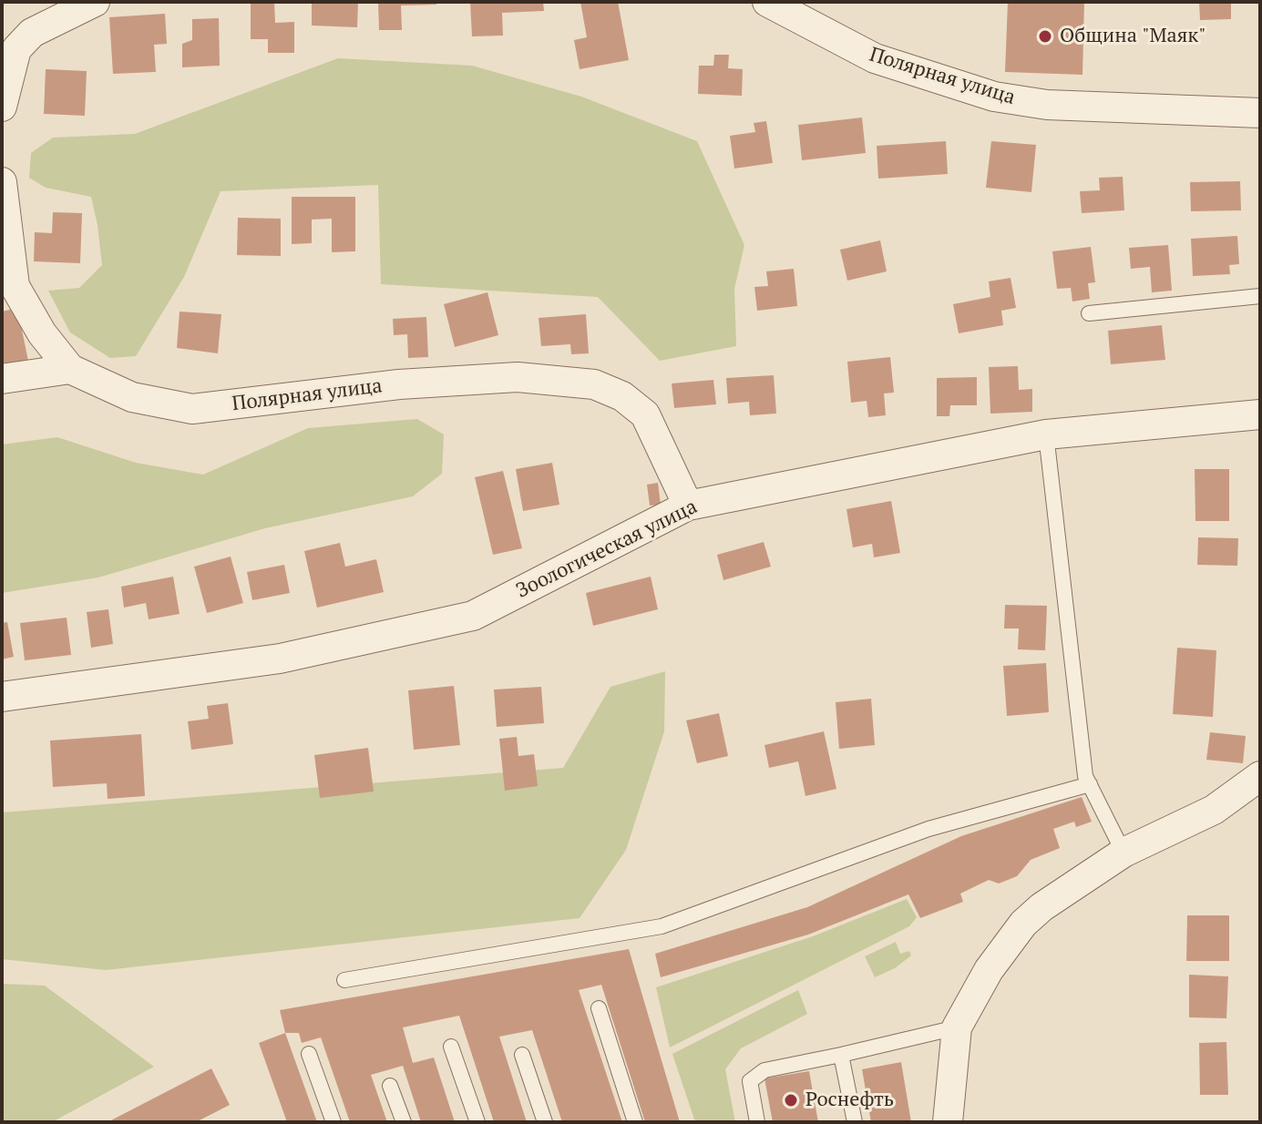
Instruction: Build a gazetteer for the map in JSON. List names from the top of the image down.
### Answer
{
  "streets": {
    "street": ["Полярная улица", "Зоологическая улица"]
  },
  "crossings": [
    ["Полярная улица", "Зоологическая улица"]
  ],
  "places": ["Община \"Маяк\"", "Роснефть"]
}
